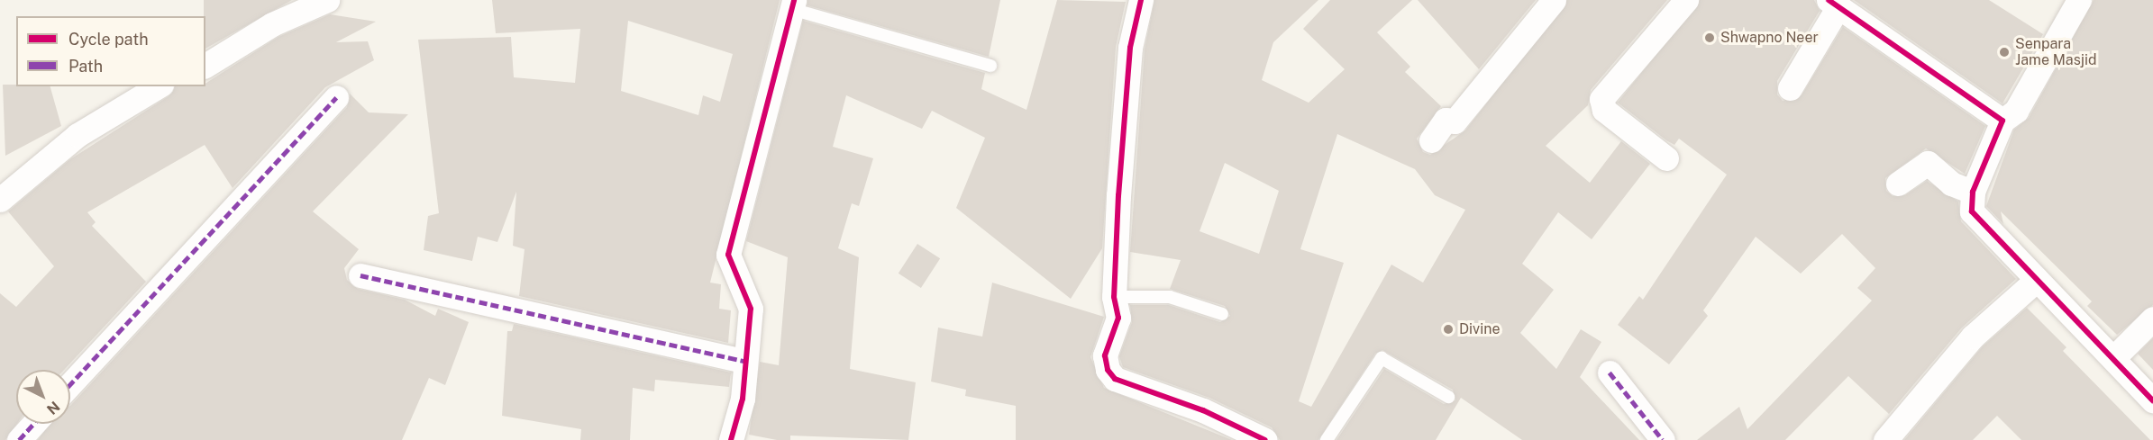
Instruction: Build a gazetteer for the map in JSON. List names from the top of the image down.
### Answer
{
  "places": ["Shwapno Neer", "Senpara Jame Masjid", "Divine"],
  "legend": ["Cycle path", "Path"],
  "north": "bottom right"
}
